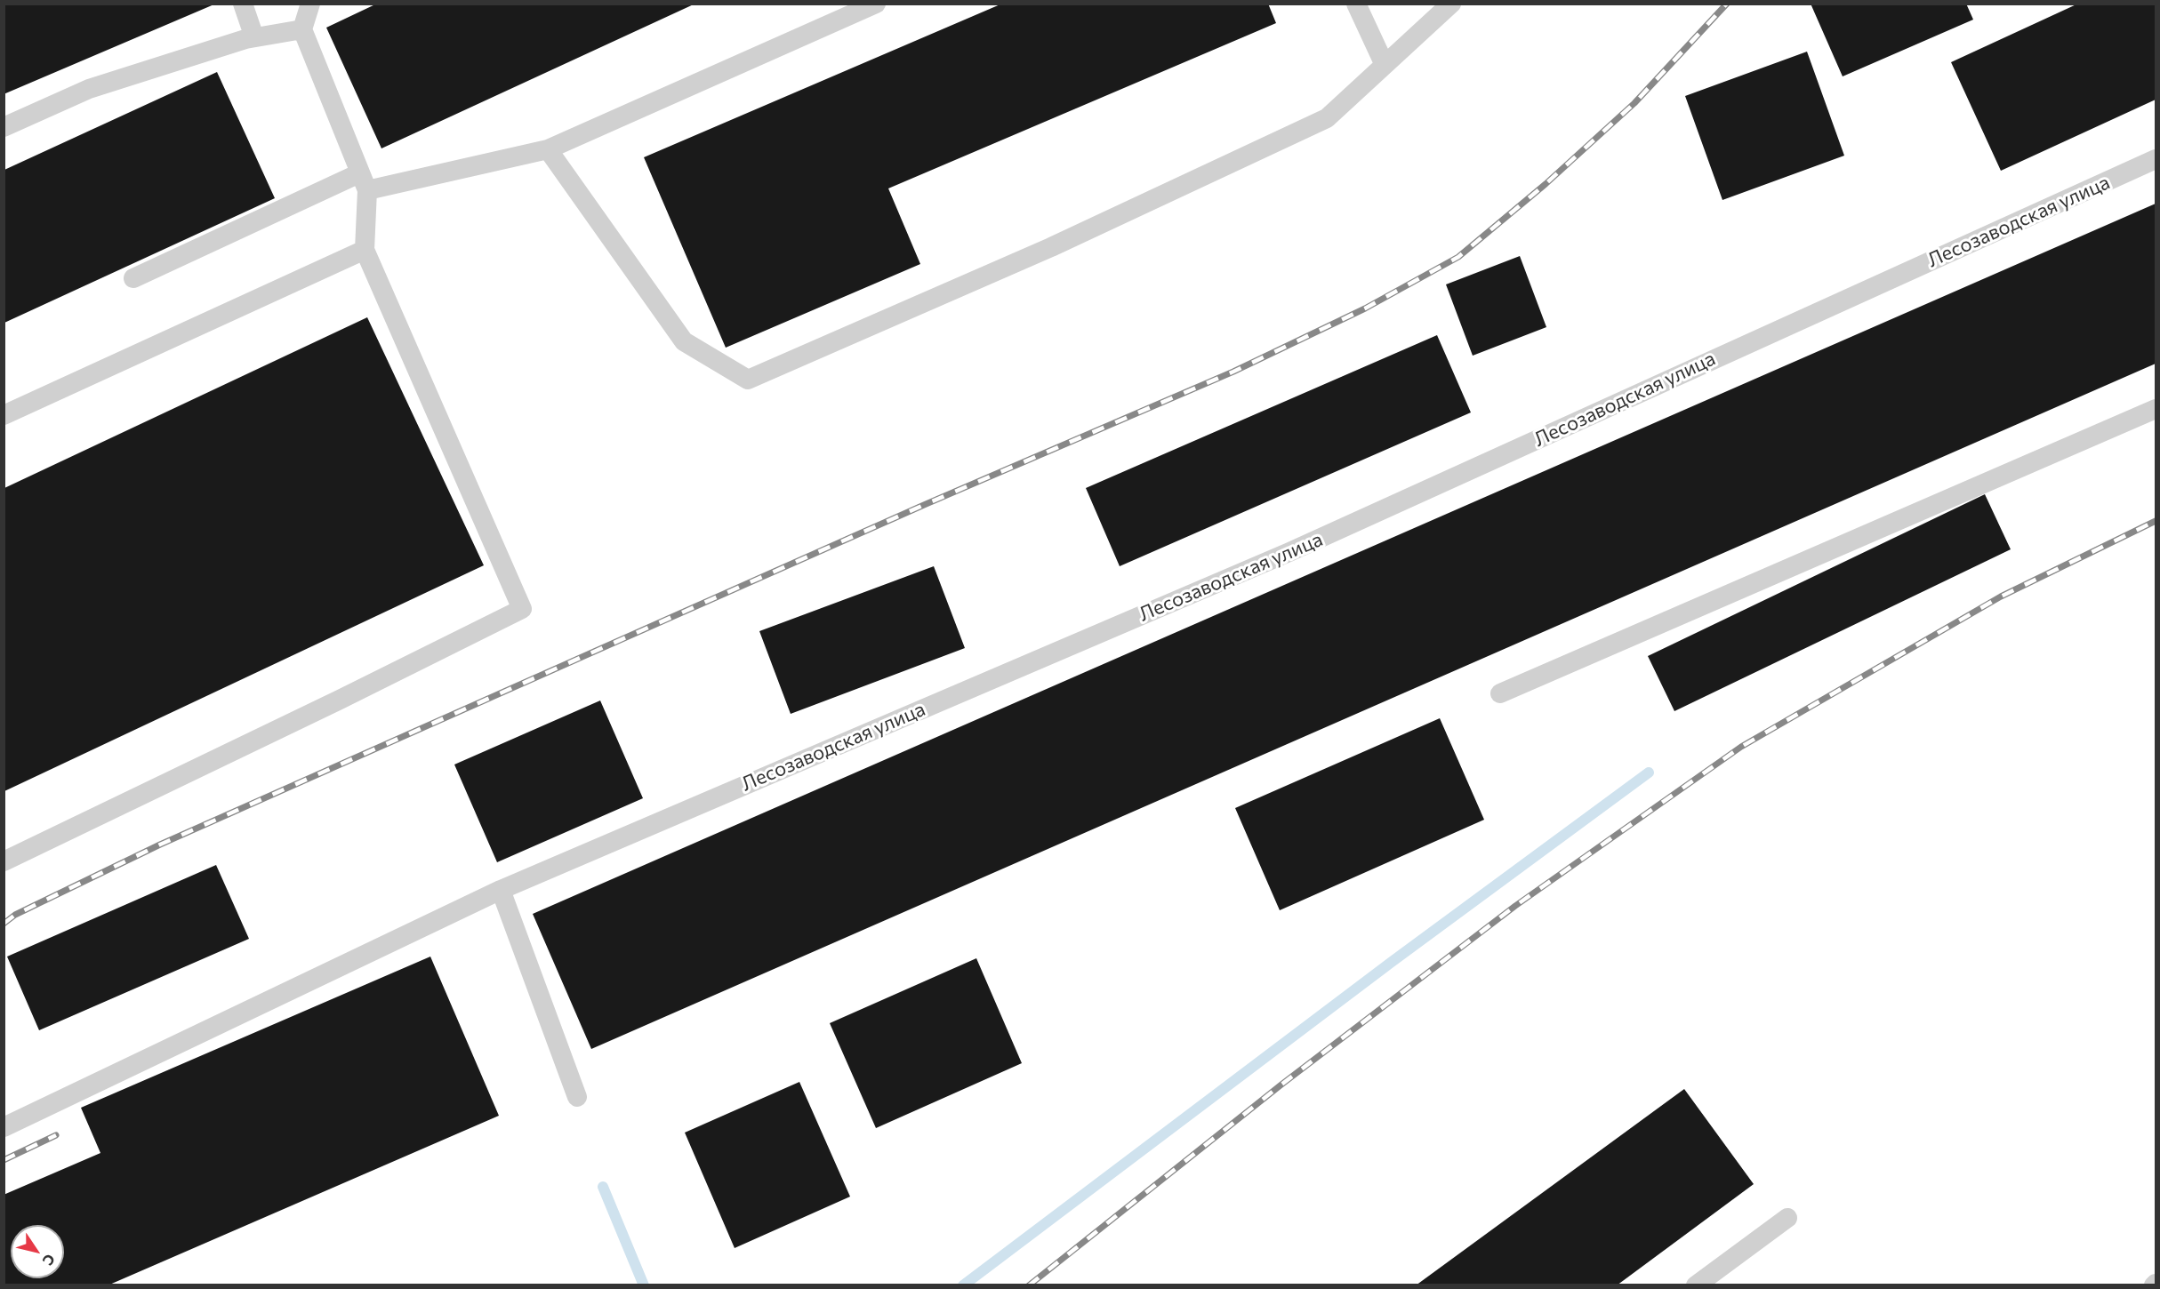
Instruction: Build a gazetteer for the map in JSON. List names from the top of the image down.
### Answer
{
  "streets": {
    "lane": ["Лесозаводская улица"]
  },
  "north": "bottom right"
}
